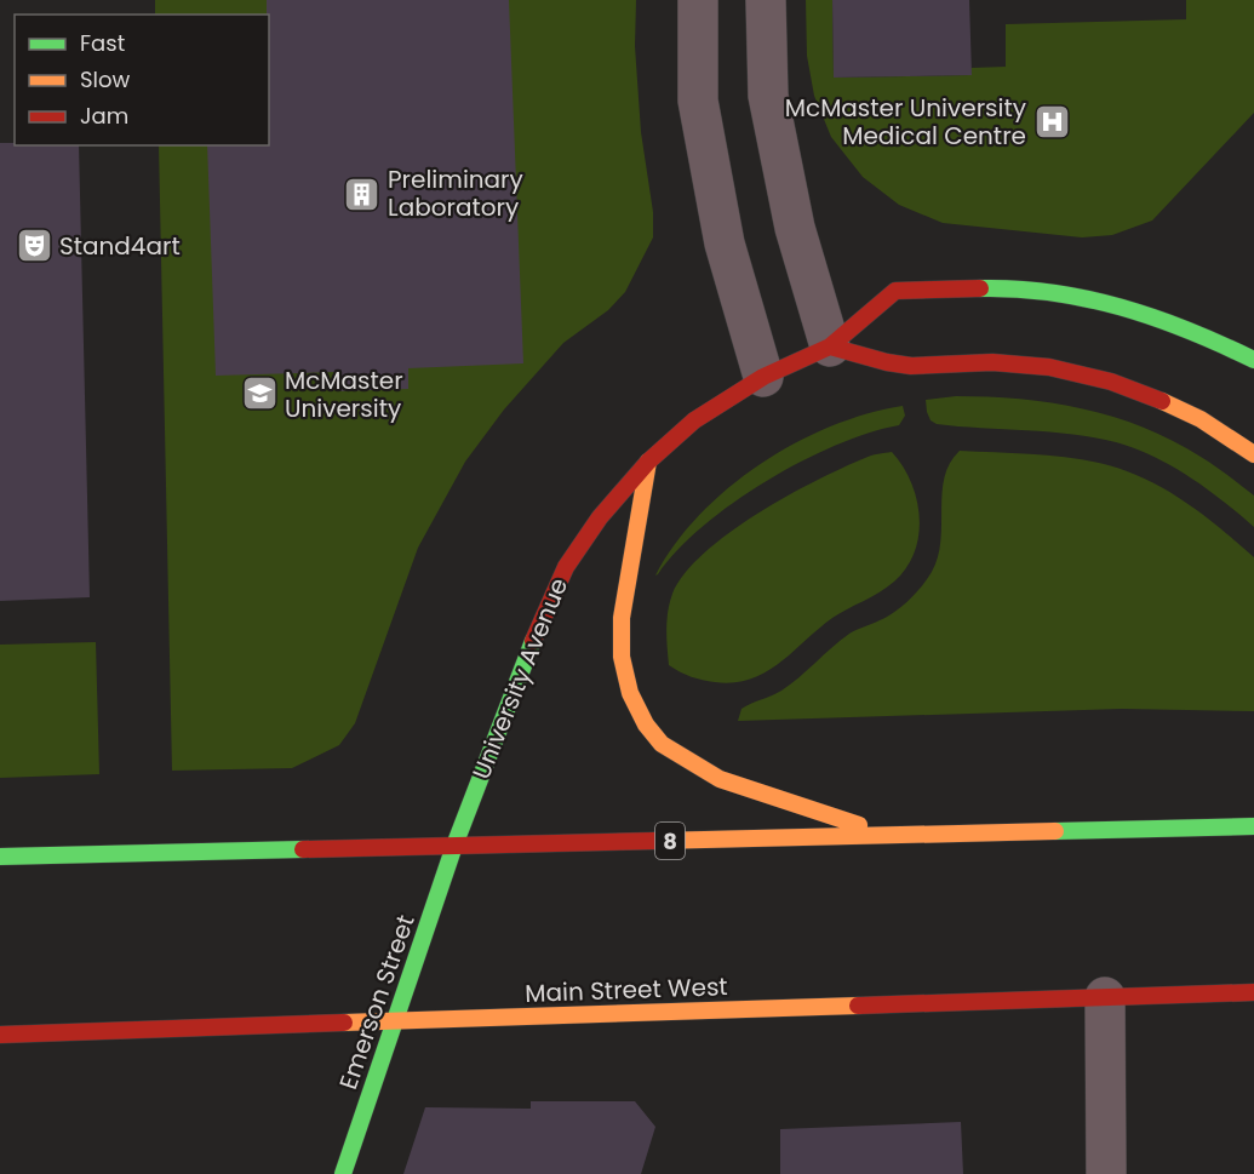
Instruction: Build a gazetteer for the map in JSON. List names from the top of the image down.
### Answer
{
  "streets": {
    "main road": [
      "University Avenue",
      "8",
      "Main Street West",
      "Emerson Street"
    ]
  },
  "crossings": [
    ["University Avenue", "8"],
    ["University Avenue", "Emerson Street"],
    ["8", "Emerson Street"],
    ["Main Street West", "Emerson Street"]
  ],
  "places": {
    "hospital": ["McMaster University Medical Centre"],
    "building": ["Preliminary Laboratory"],
    "theatre": ["Stand4art"],
    "school or university": ["McMaster University"]
  },
  "legend": ["Fast", "Slow", "Jam"]
}
